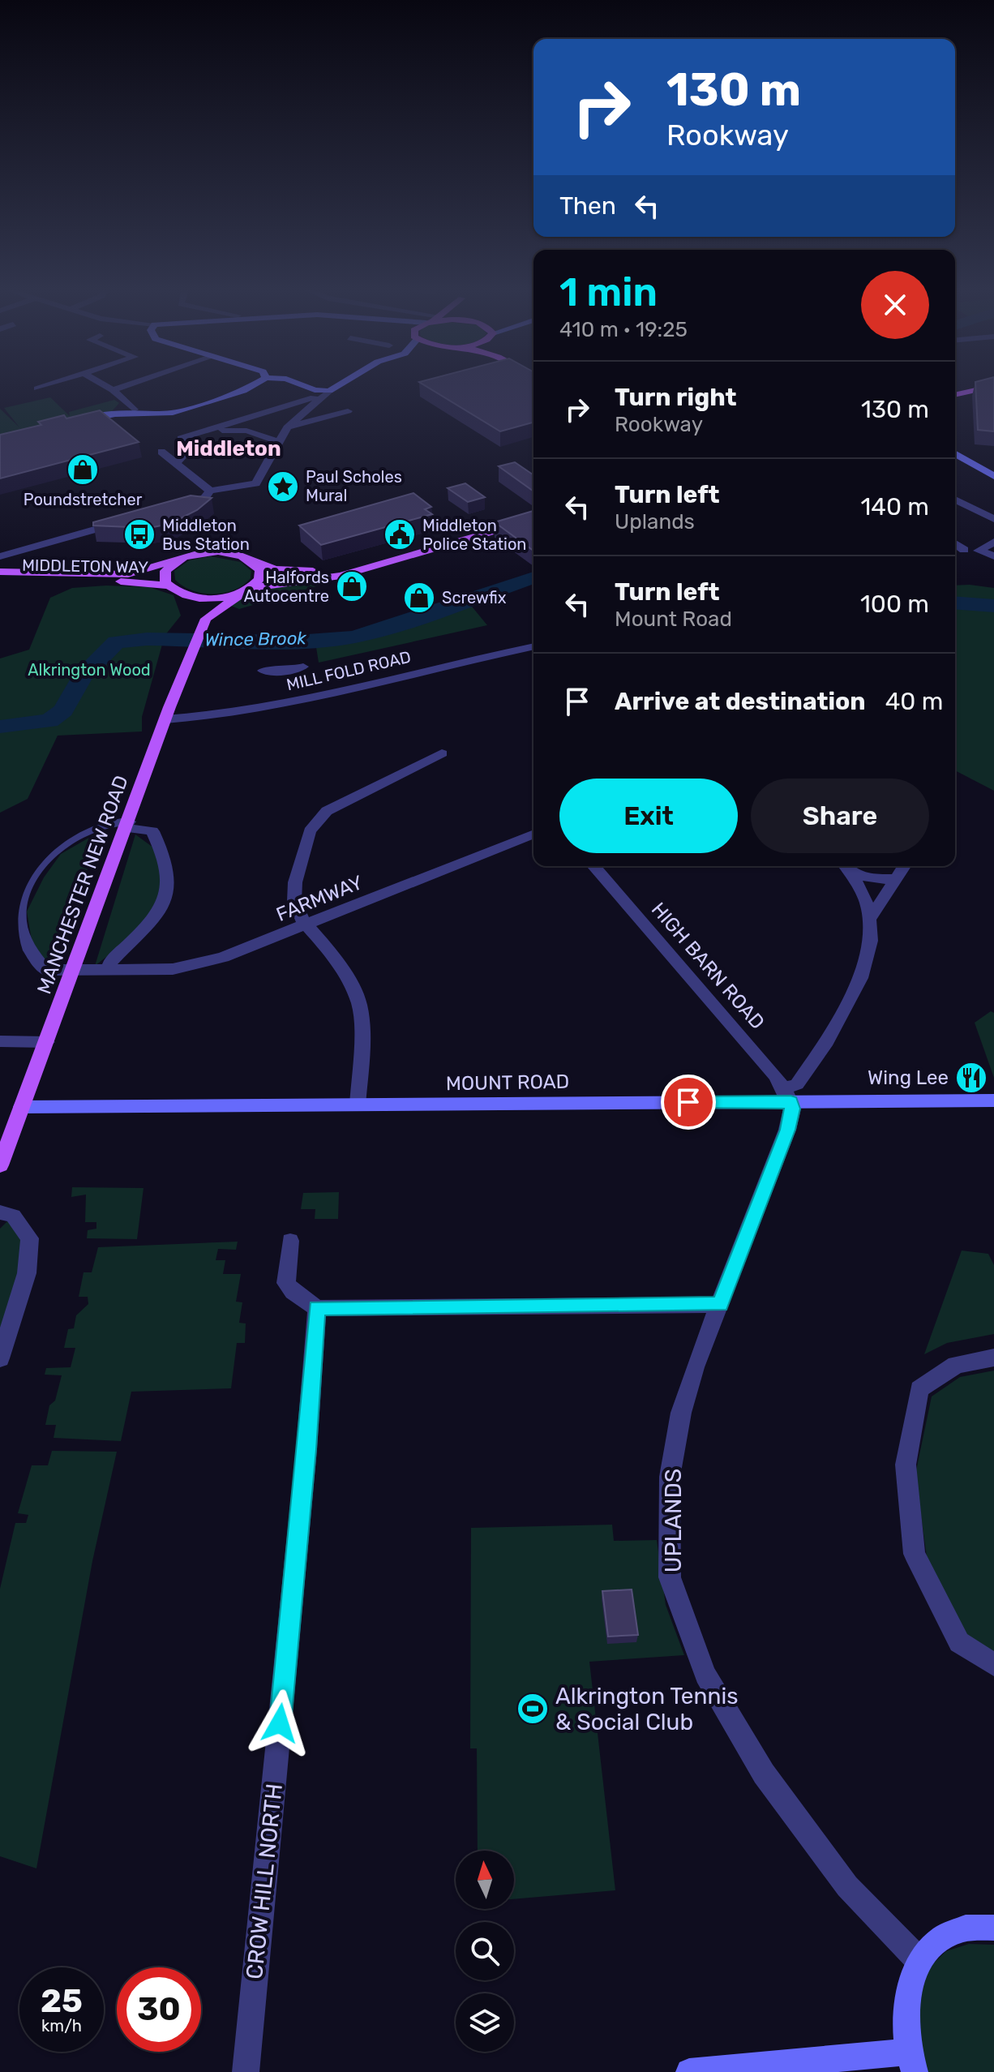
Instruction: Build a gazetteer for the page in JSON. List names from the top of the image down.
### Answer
{
  "streets": {
    "main road": ["MIDDLETON WAY", "MANCHESTER NEW ROAD"],
    "street": [
      "MILL FOLD ROAD",
      "FARMWAY",
      "HIGH BARN ROAD",
      "MOUNT ROAD",
      "UPLANDS",
      "CROW HILL NORTH"
    ]
  },
  "crossings": [
    ["MILL FOLD ROAD", "MANCHESTER NEW ROAD"],
    ["MANCHESTER NEW ROAD", "FARMWAY"],
    ["MANCHESTER NEW ROAD", "MOUNT ROAD"],
    ["HIGH BARN ROAD", "MOUNT ROAD"],
    ["HIGH BARN ROAD", "UPLANDS"],
    ["MOUNT ROAD", "UPLANDS"]
  ],
  "districts": ["Middleton"],
  "water": ["Wince Brook"],
  "parks": ["Alkrington Wood"],
  "places": {
    "shop": ["Poundstretcher", "Halfords Autocentre", "Screwfix"],
    "place": ["Paul Scholes Mural"],
    "bus stop": ["Middleton Bus Station"],
    "public building": ["Middleton Police Station"],
    "restaurant": ["Wing Lee"],
    "sports": ["Alkrington Tennis & Social Club"]
  },
  "north": "top",
  "page": {
    "turn": ["130 m", "Rookway"],
    "then": "Then",
    "heading": ["1 min", "410 m · 19:25"],
    "list": [
      {
        "name": "Turn right",
        "note": "Rookway",
        "value": "130 m"
      },
      {
        "name": "Turn left",
        "note": "Uplands",
        "value": "140 m"
      },
      {
        "name": "Turn left",
        "note": "Mount Road",
        "value": "100 m"
      },
      {
        "name": "Arrive at destination",
        "value": "40 m"
      }
    ],
    "buttons": ["Exit", "Share"],
    "speed": "25 km/h",
    "limit": "30"
  }
}
